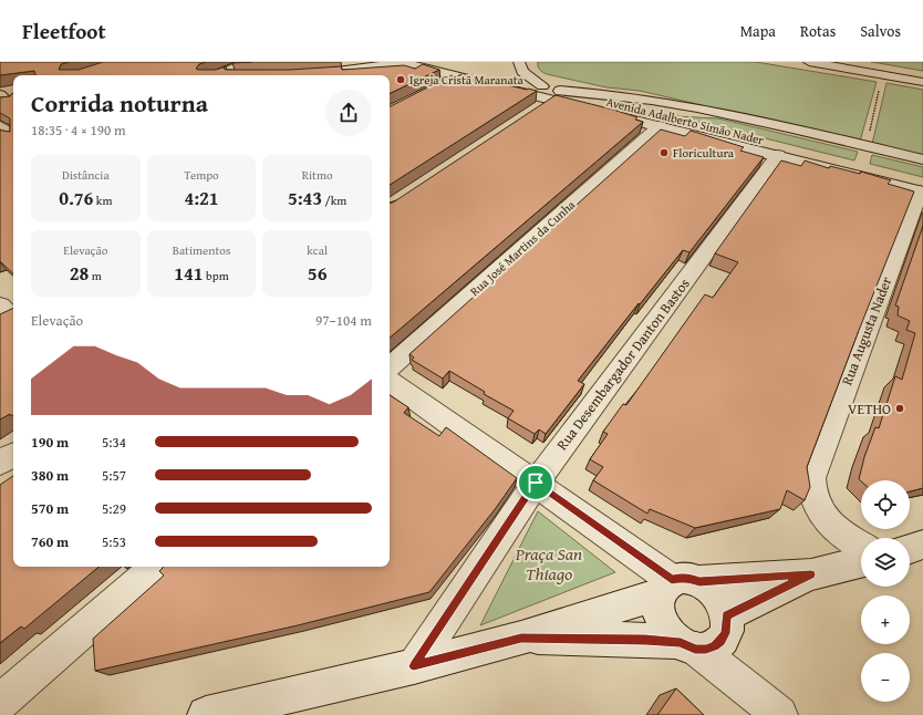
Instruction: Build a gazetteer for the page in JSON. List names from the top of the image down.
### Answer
{
  "streets": {
    "street": [
      "Avenida Adalberto Simão Nader",
      "Rua José Martins da Cunha",
      "Rua Augusta Nader",
      "Rua Desembargador Danton Bastos"
    ]
  },
  "crossings": [
    ["Avenida Adalberto Simão Nader", "Rua José Martins da Cunha"],
    ["Avenida Adalberto Simão Nader", "Rua Augusta Nader"],
    ["Avenida Adalberto Simão Nader", "Rua Desembargador Danton Bastos"]
  ],
  "parks": ["Praça San Thiago"],
  "places": ["Igreja Cristã Maranata", "Floricultura", "VETHO"],
  "page": {
    "header": "Fleetfoot",
    "nav": ["Mapa", "Rotas", "Salvos"],
    "heading": ["Corrida noturna", "18:35 · 4 × 190 m"],
    "stats": [
      ["Distância", "0.76 km"],
      ["Tempo", "4:21"],
      ["Ritmo", "5:43 /km"],
      ["Elevação", "28 m"],
      ["Batimentos", "141 bpm"],
      ["kcal", "56"]
    ],
    "chart": ["Elevação", "97–104 m"],
    "list": [
      {
        "name": "190 m",
        "note": "5:34"
      },
      {
        "name": "380 m",
        "note": "5:57"
      },
      {
        "name": "570 m",
        "note": "5:29"
      },
      {
        "name": "760 m",
        "note": "5:53"
      }
    ],
    "map_buttons": ["+", "−"]
  }
}
